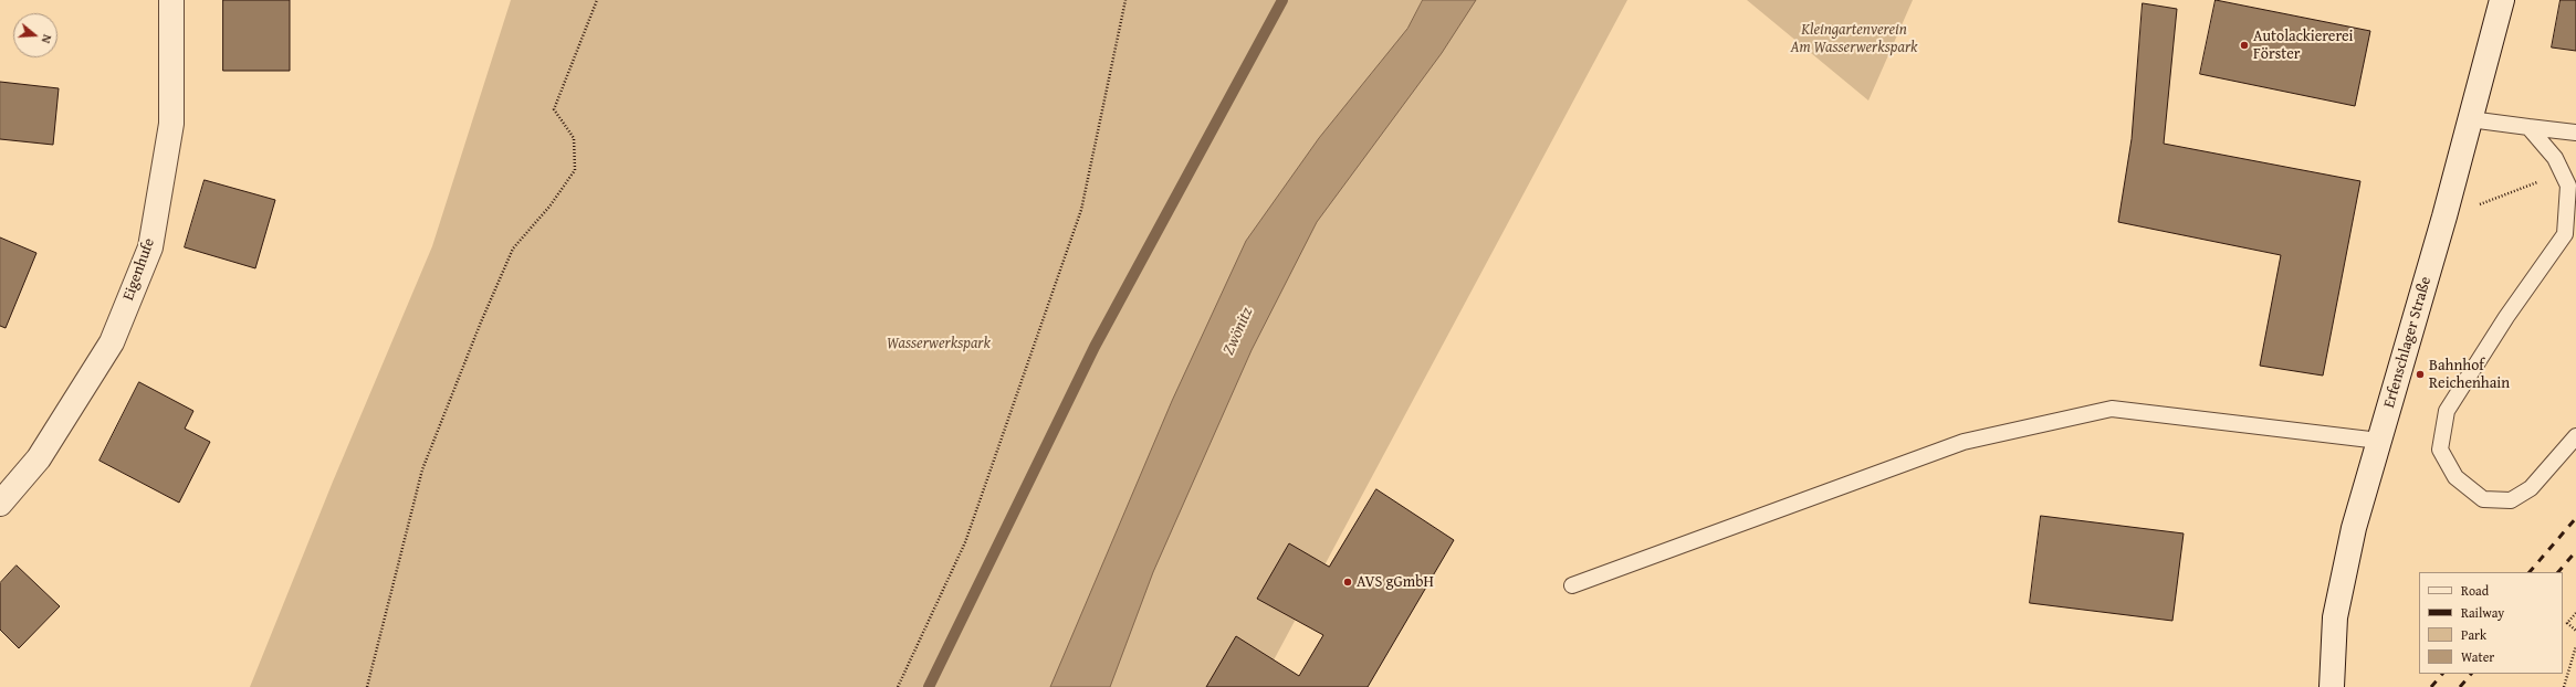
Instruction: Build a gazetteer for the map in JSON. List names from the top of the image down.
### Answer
{
  "streets": {
    "main road": ["Eigenhufe", "Erfenschlager Straße"]
  },
  "water": ["Zwönitz"],
  "parks": ["Kleingartenverein Am Wasserwerkspark", "Wasserwerkspark"],
  "places": ["Autolackiererei Förster", "Bahnhof Reichenhain", "AVS gGmbH"],
  "legend": [
    "Road",
    "Railway",
    "Park",
    "Water"
  ],
  "north": "right"
}
